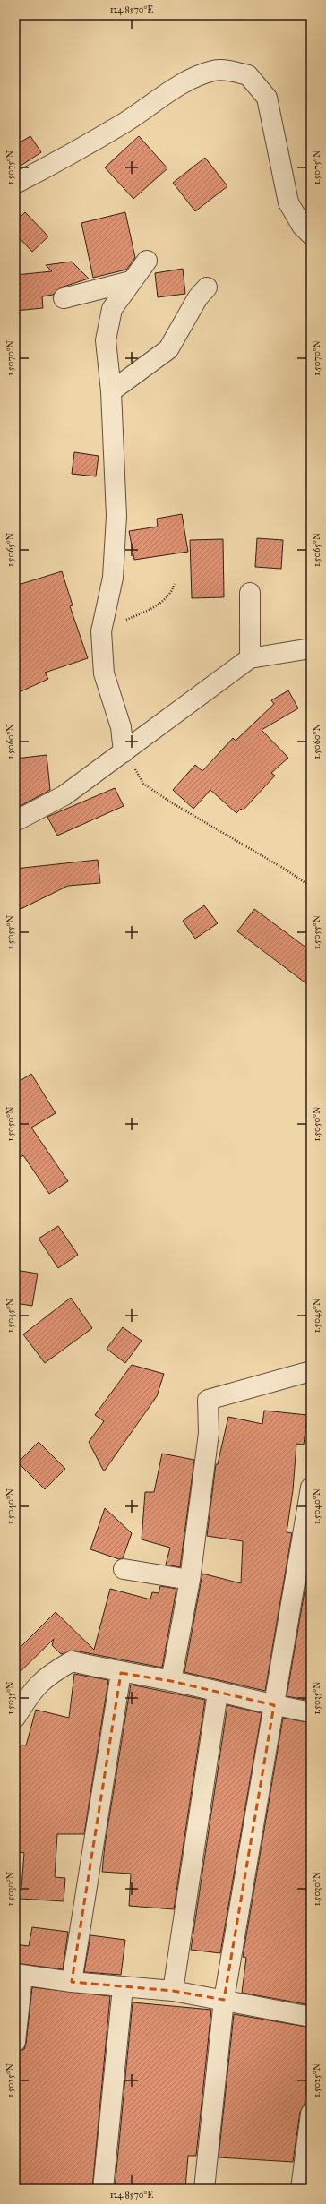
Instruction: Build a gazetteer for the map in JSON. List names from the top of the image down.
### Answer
{
  "coordinates": [
    "124.8570°E",
    "1.5075°N",
    "1.5070°N",
    "1.5065°N",
    "1.5060°N",
    "1.5055°N",
    "1.5050°N",
    "1.5045°N",
    "1.5040°N",
    "1.5035°N",
    "1.5030°N",
    "1.5025°N"
  ]
}
